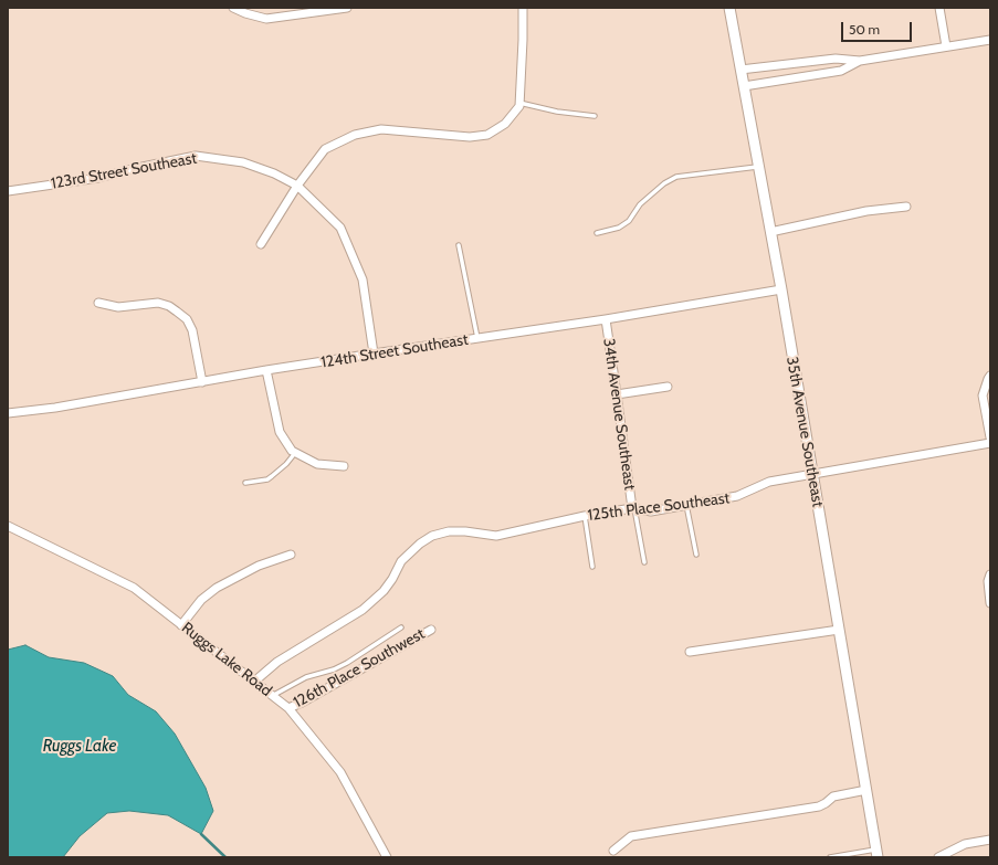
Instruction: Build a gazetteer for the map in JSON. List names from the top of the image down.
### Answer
{
  "streets": {
    "street": [
      "123rd Street Southeast",
      "124th Street Southeast",
      "34th Avenue Southeast",
      "35th Avenue Southeast",
      "125th Place Southeast",
      "Ruggs Lake Road",
      "126th Place Southwest"
    ]
  },
  "crossings": [
    ["123rd Street Southeast", "124th Street Southeast"],
    ["124th Street Southeast", "34th Avenue Southeast"],
    ["124th Street Southeast", "35th Avenue Southeast"],
    ["34th Avenue Southeast", "125th Place Southeast"],
    ["35th Avenue Southeast", "125th Place Southeast"],
    ["125th Place Southeast", "Ruggs Lake Road"],
    ["Ruggs Lake Road", "126th Place Southwest"]
  ],
  "water": ["Ruggs Lake"],
  "scale_bar": "50 m"
}
